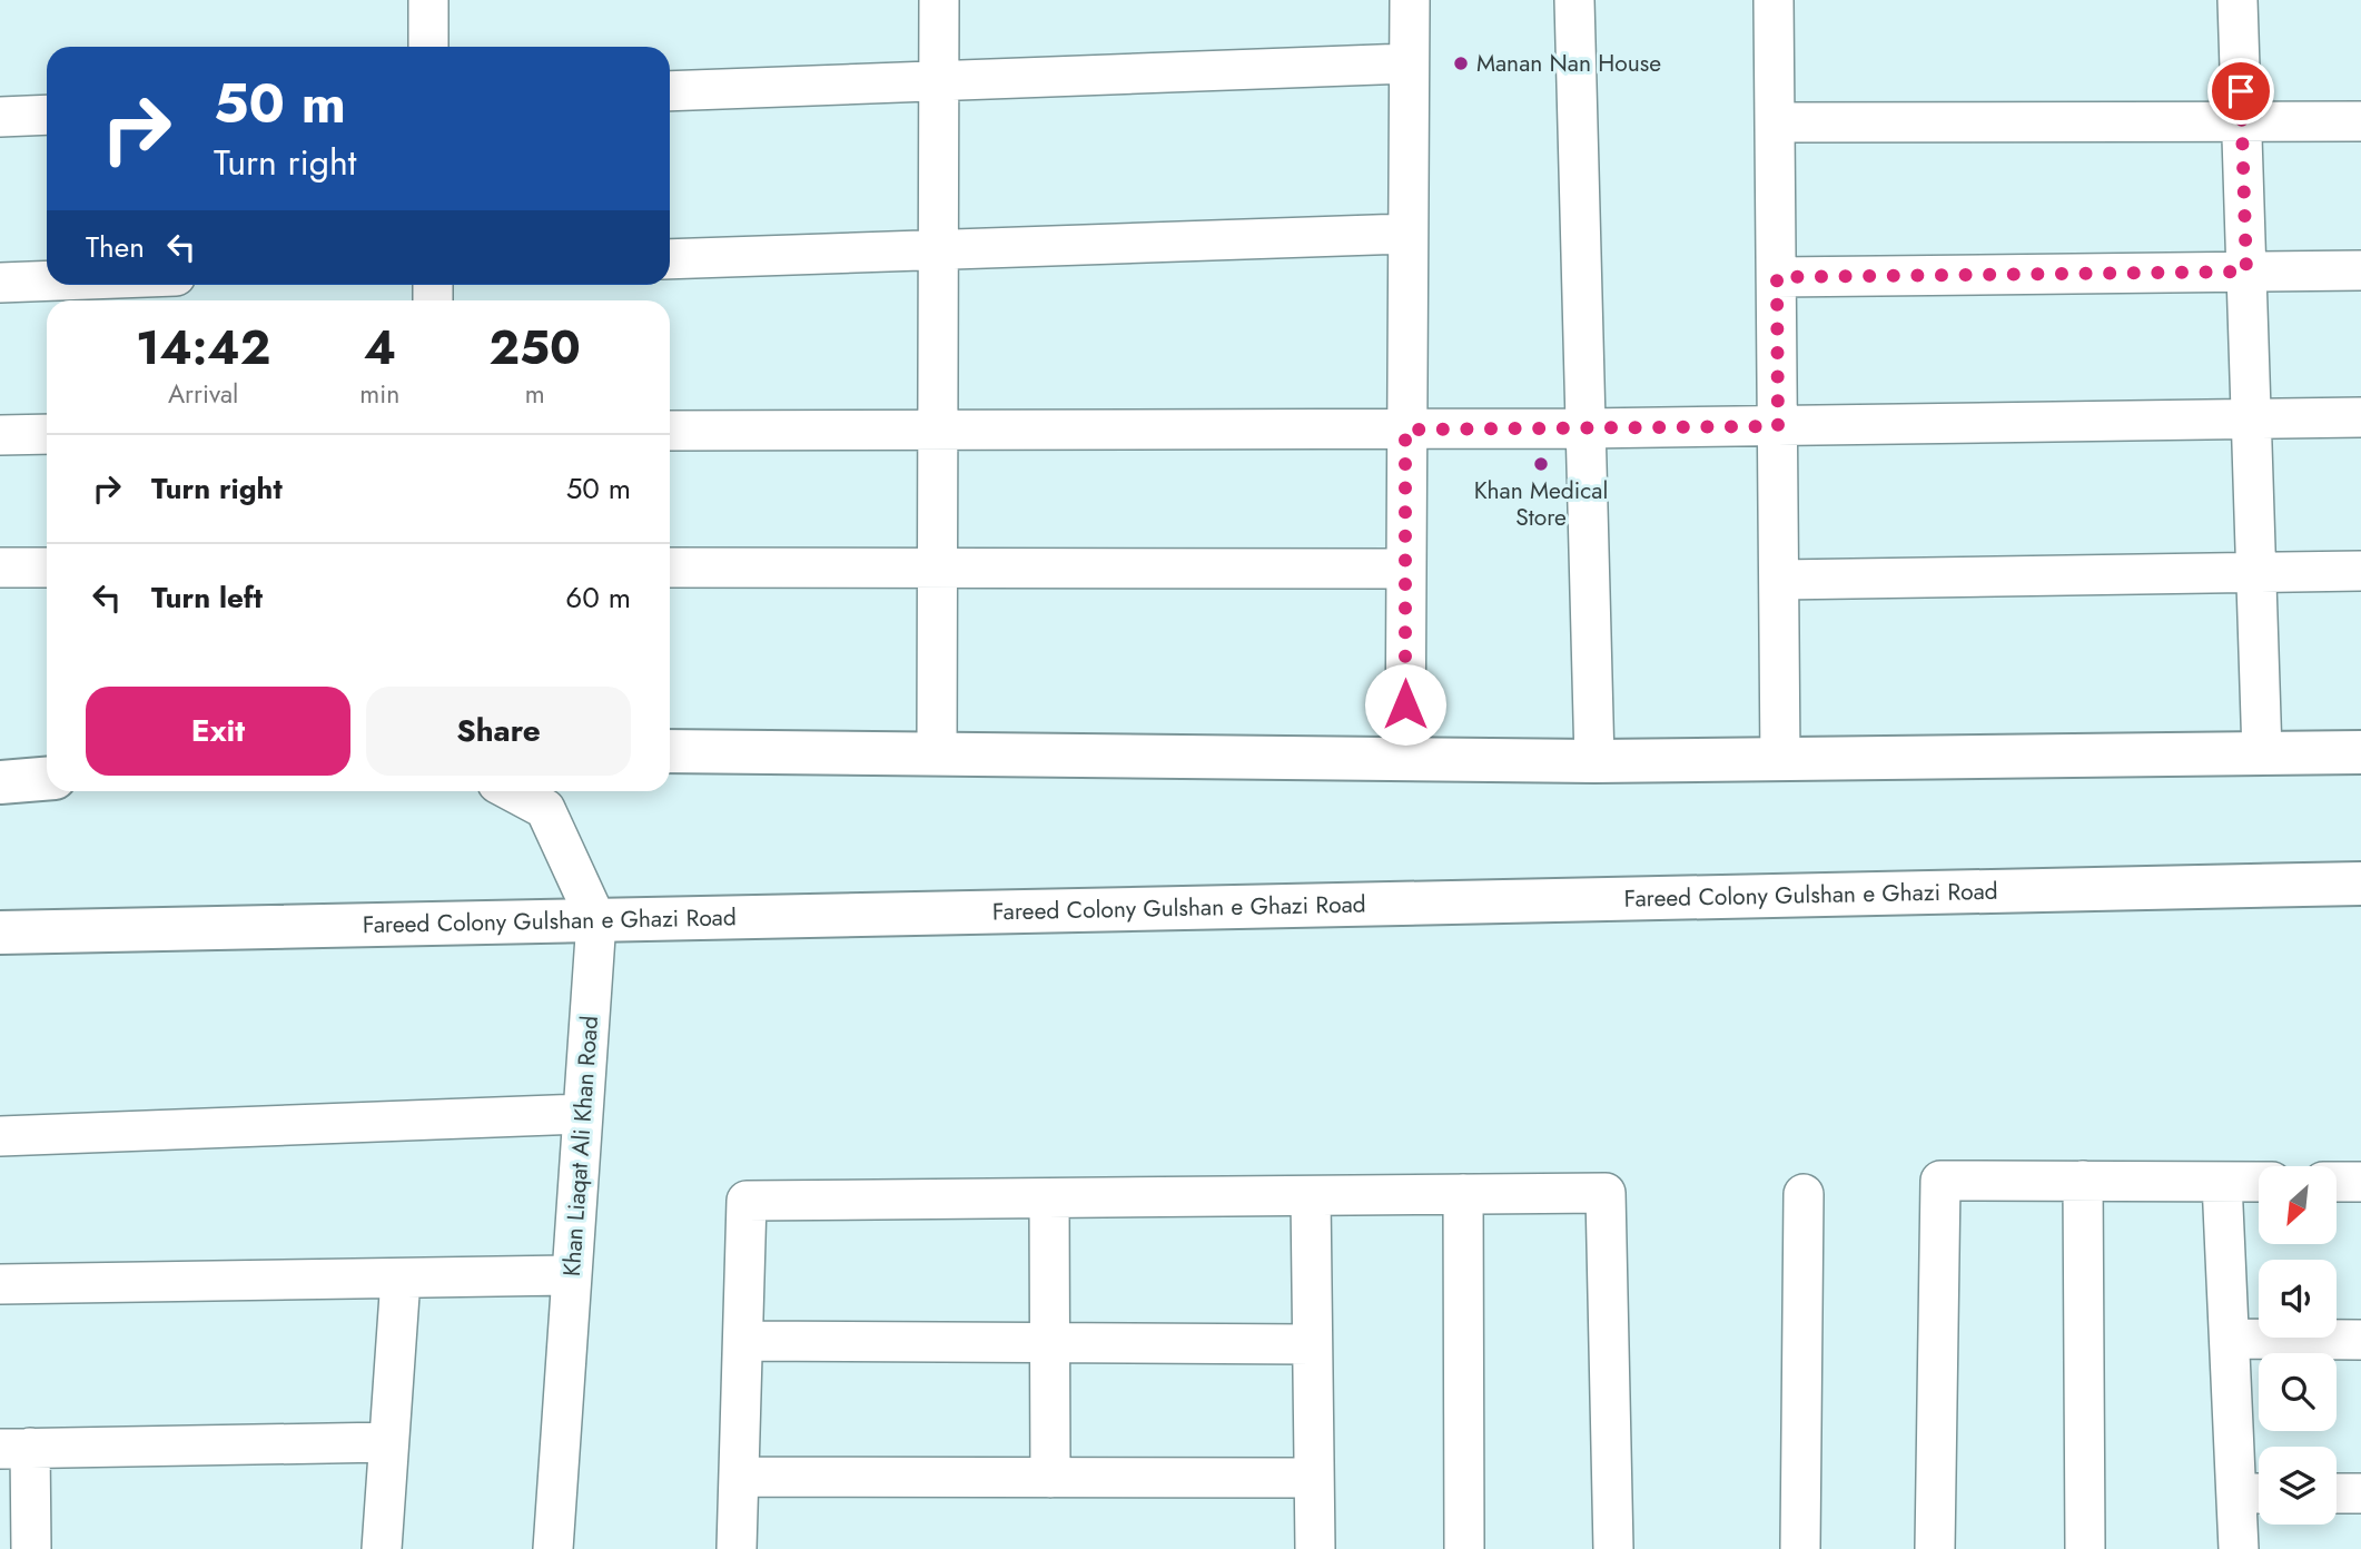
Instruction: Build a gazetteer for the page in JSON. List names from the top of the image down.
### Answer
{
  "streets": {
    "main road": ["Fareed Colony Gulshan e Ghazi Road"],
    "street": ["Khan Liaqat Ali Khan Road"]
  },
  "crossings": [
    ["Fareed Colony Gulshan e Ghazi Road", "Khan Liaqat Ali Khan Road"]
  ],
  "places": ["Manan Nan House", "Khan Medical Store"],
  "north": "bottom left",
  "page": {
    "turn": ["50 m", "Turn right"],
    "then": "Then",
    "eta": [
      "14:42",
      "Arrival",
      "4",
      "min",
      "250",
      "m"
    ],
    "list": [
      {
        "name": "Turn right",
        "value": "50 m"
      },
      {
        "name": "Turn left",
        "value": "60 m"
      }
    ],
    "buttons": ["Exit", "Share"]
  }
}
